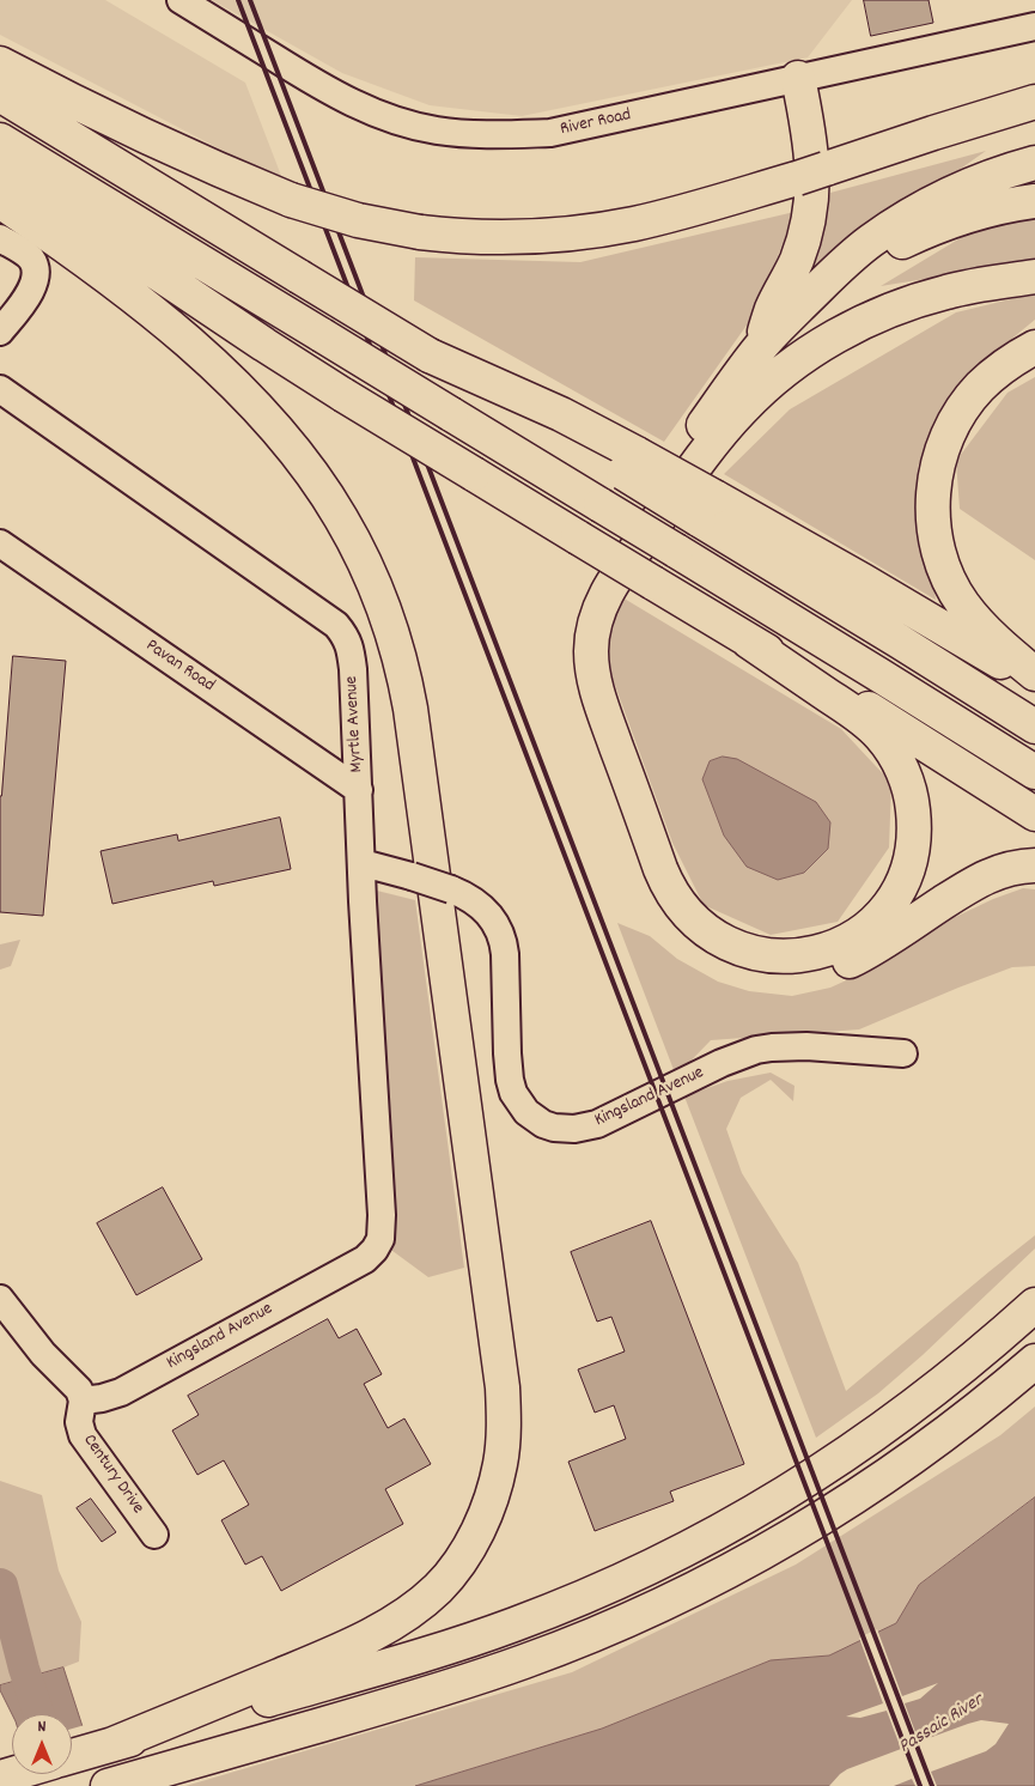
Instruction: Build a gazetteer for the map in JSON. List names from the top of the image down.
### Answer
{
  "streets": {
    "street": [
      "River Road",
      "Pavan Road",
      "Myrtle Avenue",
      "Kingsland Avenue",
      "Century Drive"
    ]
  },
  "crossings": [
    ["Pavan Road", "Myrtle Avenue"],
    ["Myrtle Avenue", "Kingsland Avenue"],
    ["Kingsland Avenue", "Century Drive"]
  ],
  "water": ["Passaic River"],
  "north": "top"
}
